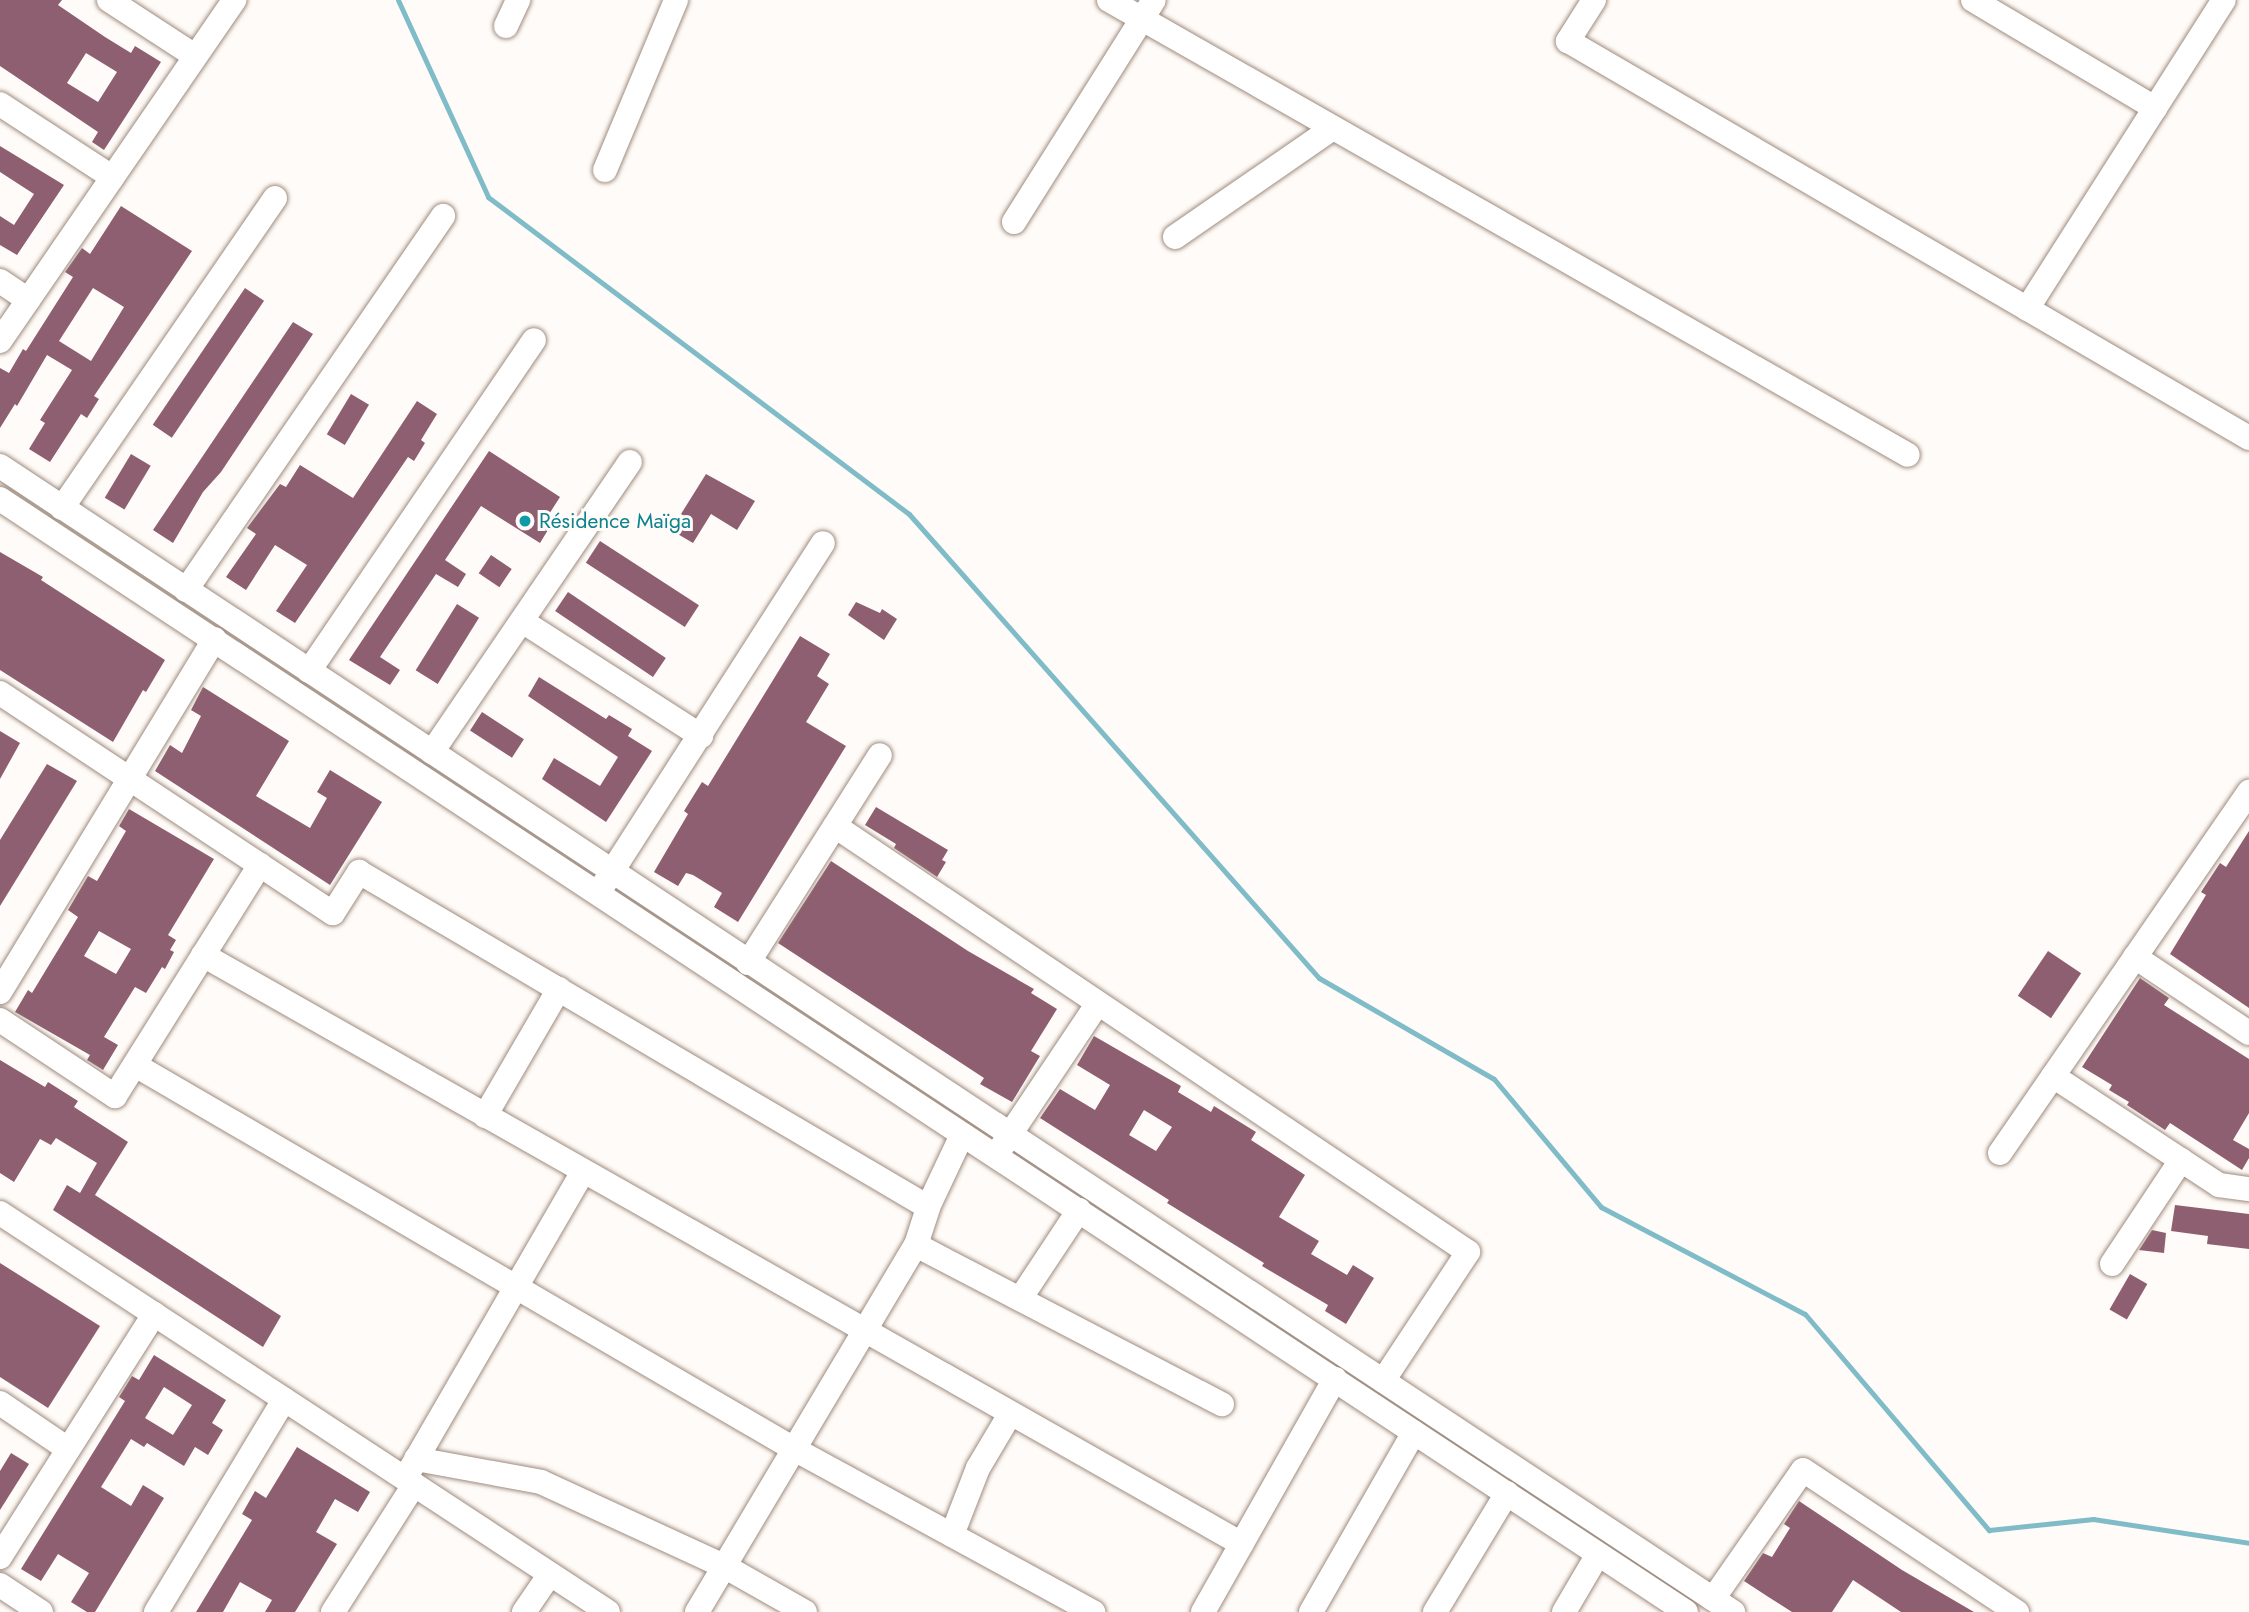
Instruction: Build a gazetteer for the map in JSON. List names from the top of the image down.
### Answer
{
  "places": ["Résidence Maïga"]
}
